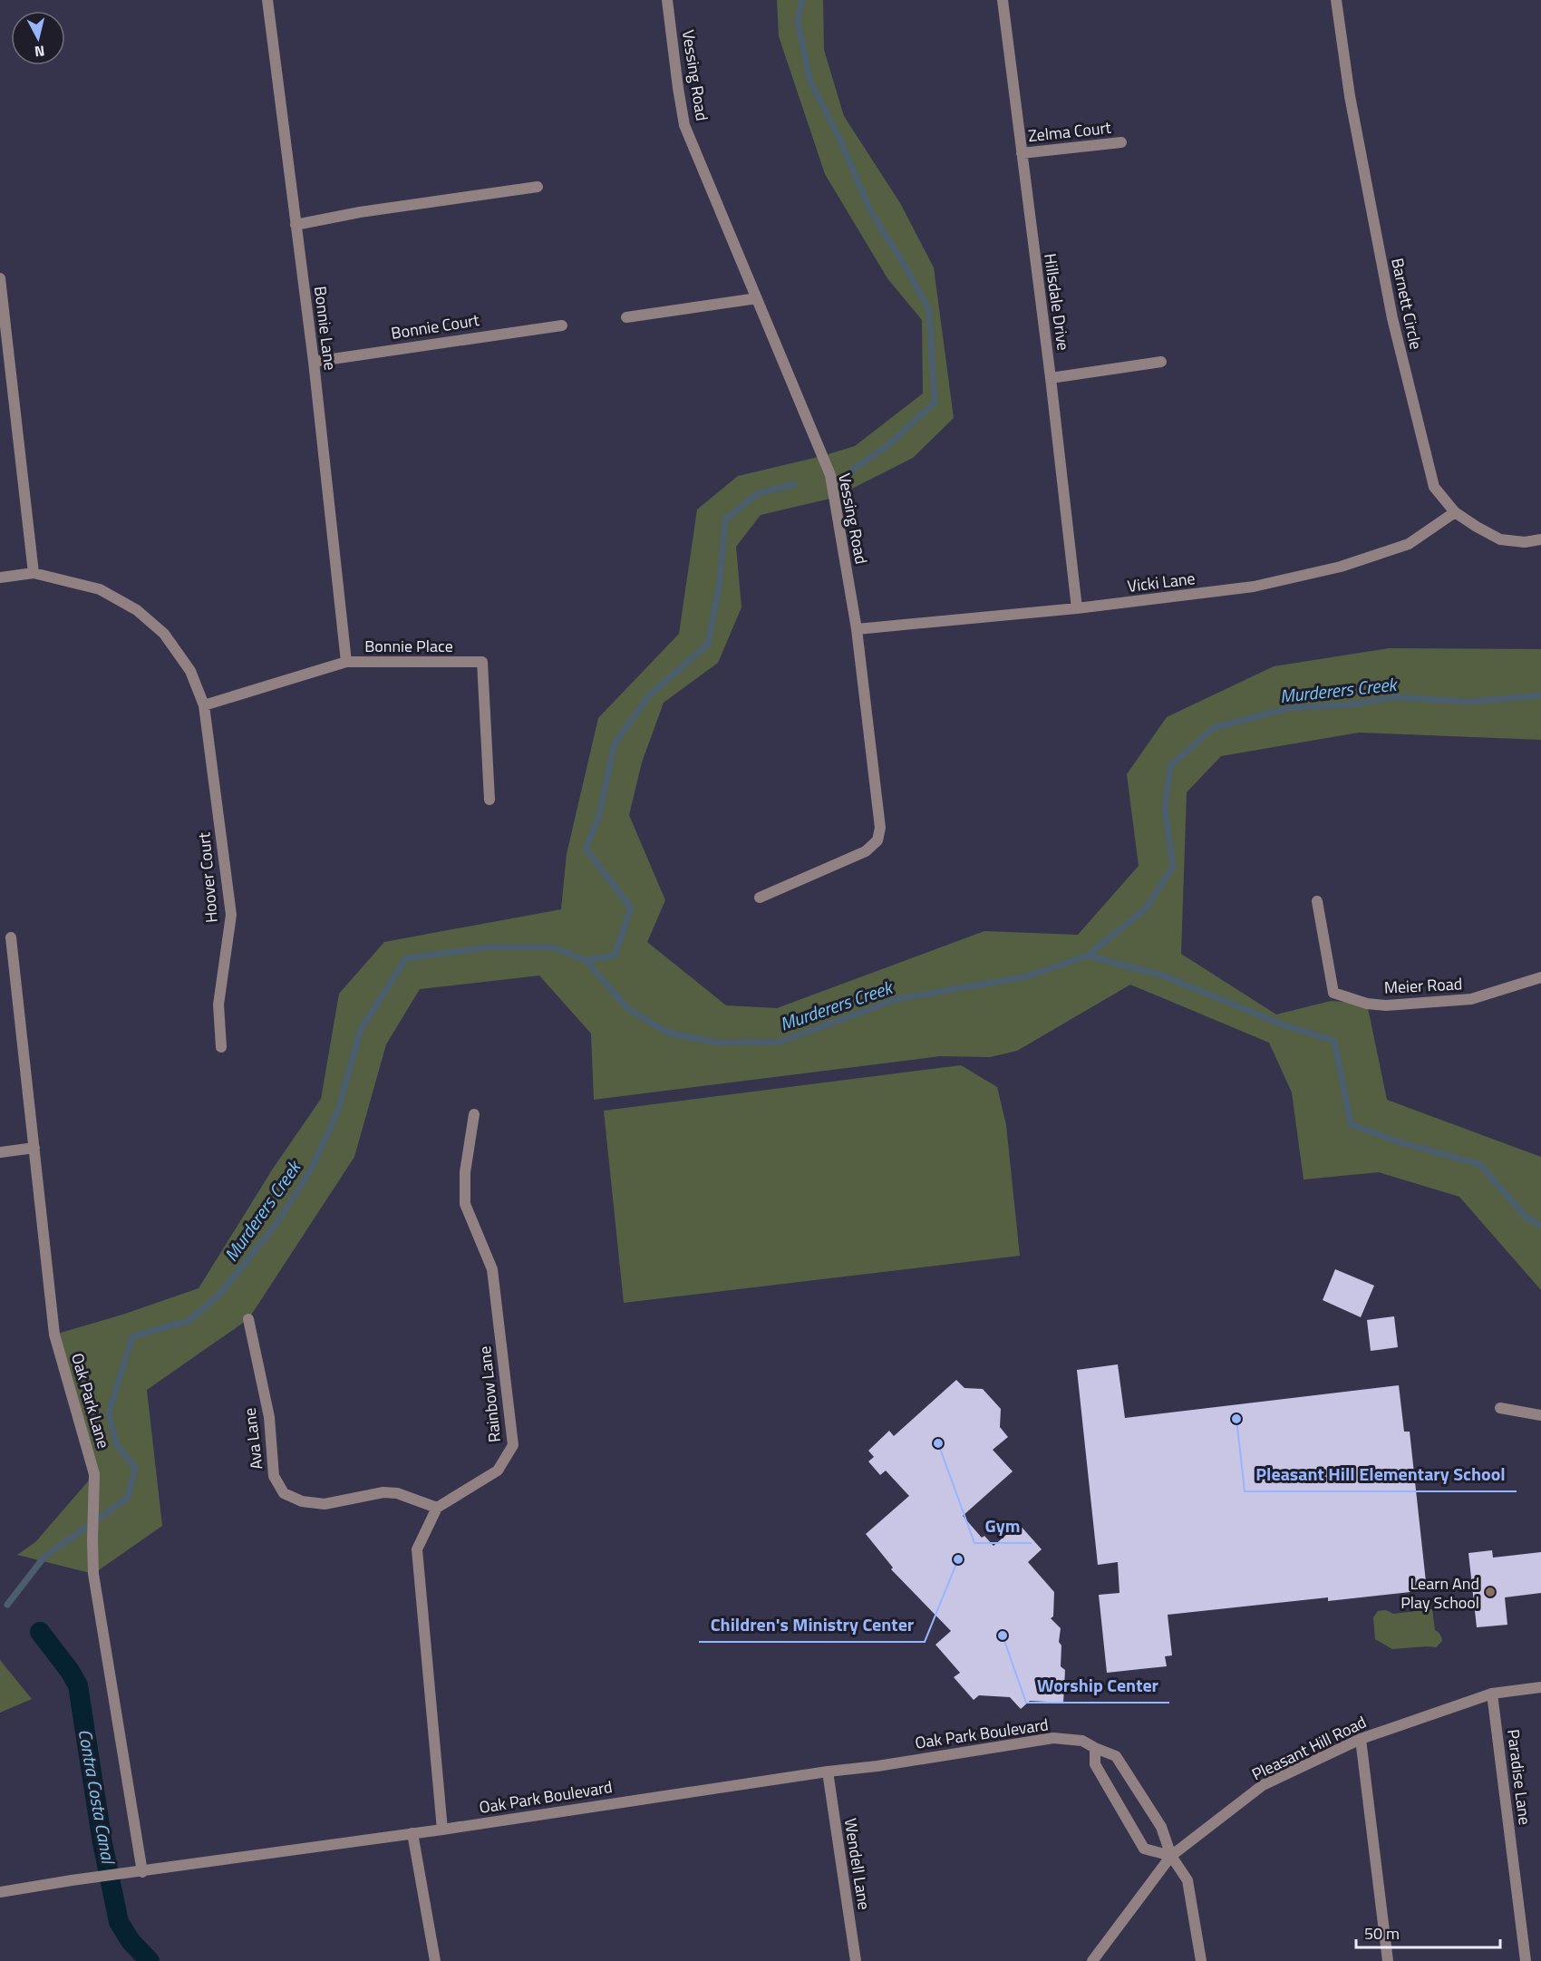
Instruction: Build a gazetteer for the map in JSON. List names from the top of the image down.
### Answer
{
  "streets": {
    "street": [
      "Vessing Road",
      "Zelma Court",
      "Hillsdale Drive",
      "Barnett Circle",
      "Bonnie Court",
      "Bonnie Lane",
      "Vicki Lane",
      "Bonnie Place",
      "Hoover Court",
      "Meier Road",
      "Rainbow Lane",
      "Oak Park Lane",
      "Ava Lane",
      "Oak Park Boulevard",
      "Pleasant Hill Road",
      "Paradise Lane",
      "Wendell Lane"
    ]
  },
  "crossings": [
    ["Vessing Road", "Vicki Lane"],
    ["Zelma Court", "Hillsdale Drive"],
    ["Hillsdale Drive", "Vicki Lane"],
    ["Barnett Circle", "Vicki Lane"],
    ["Bonnie Court", "Bonnie Lane"],
    ["Bonnie Lane", "Bonnie Place"],
    ["Bonnie Place", "Hoover Court"],
    ["Rainbow Lane", "Ava Lane"],
    ["Oak Park Lane", "Oak Park Boulevard"],
    ["Oak Park Boulevard", "Pleasant Hill Road"],
    ["Oak Park Boulevard", "Wendell Lane"],
    ["Pleasant Hill Road", "Paradise Lane"]
  ],
  "water": ["Murderers Creek", "Contra Costa Canal"],
  "places": [
    "Pleasant Hill Elementary School",
    "Gym",
    "Children's Ministry Center",
    "Learn And Play School",
    "Worship Center"
  ],
  "scale_bar": "50 m",
  "north": "bottom"
}
